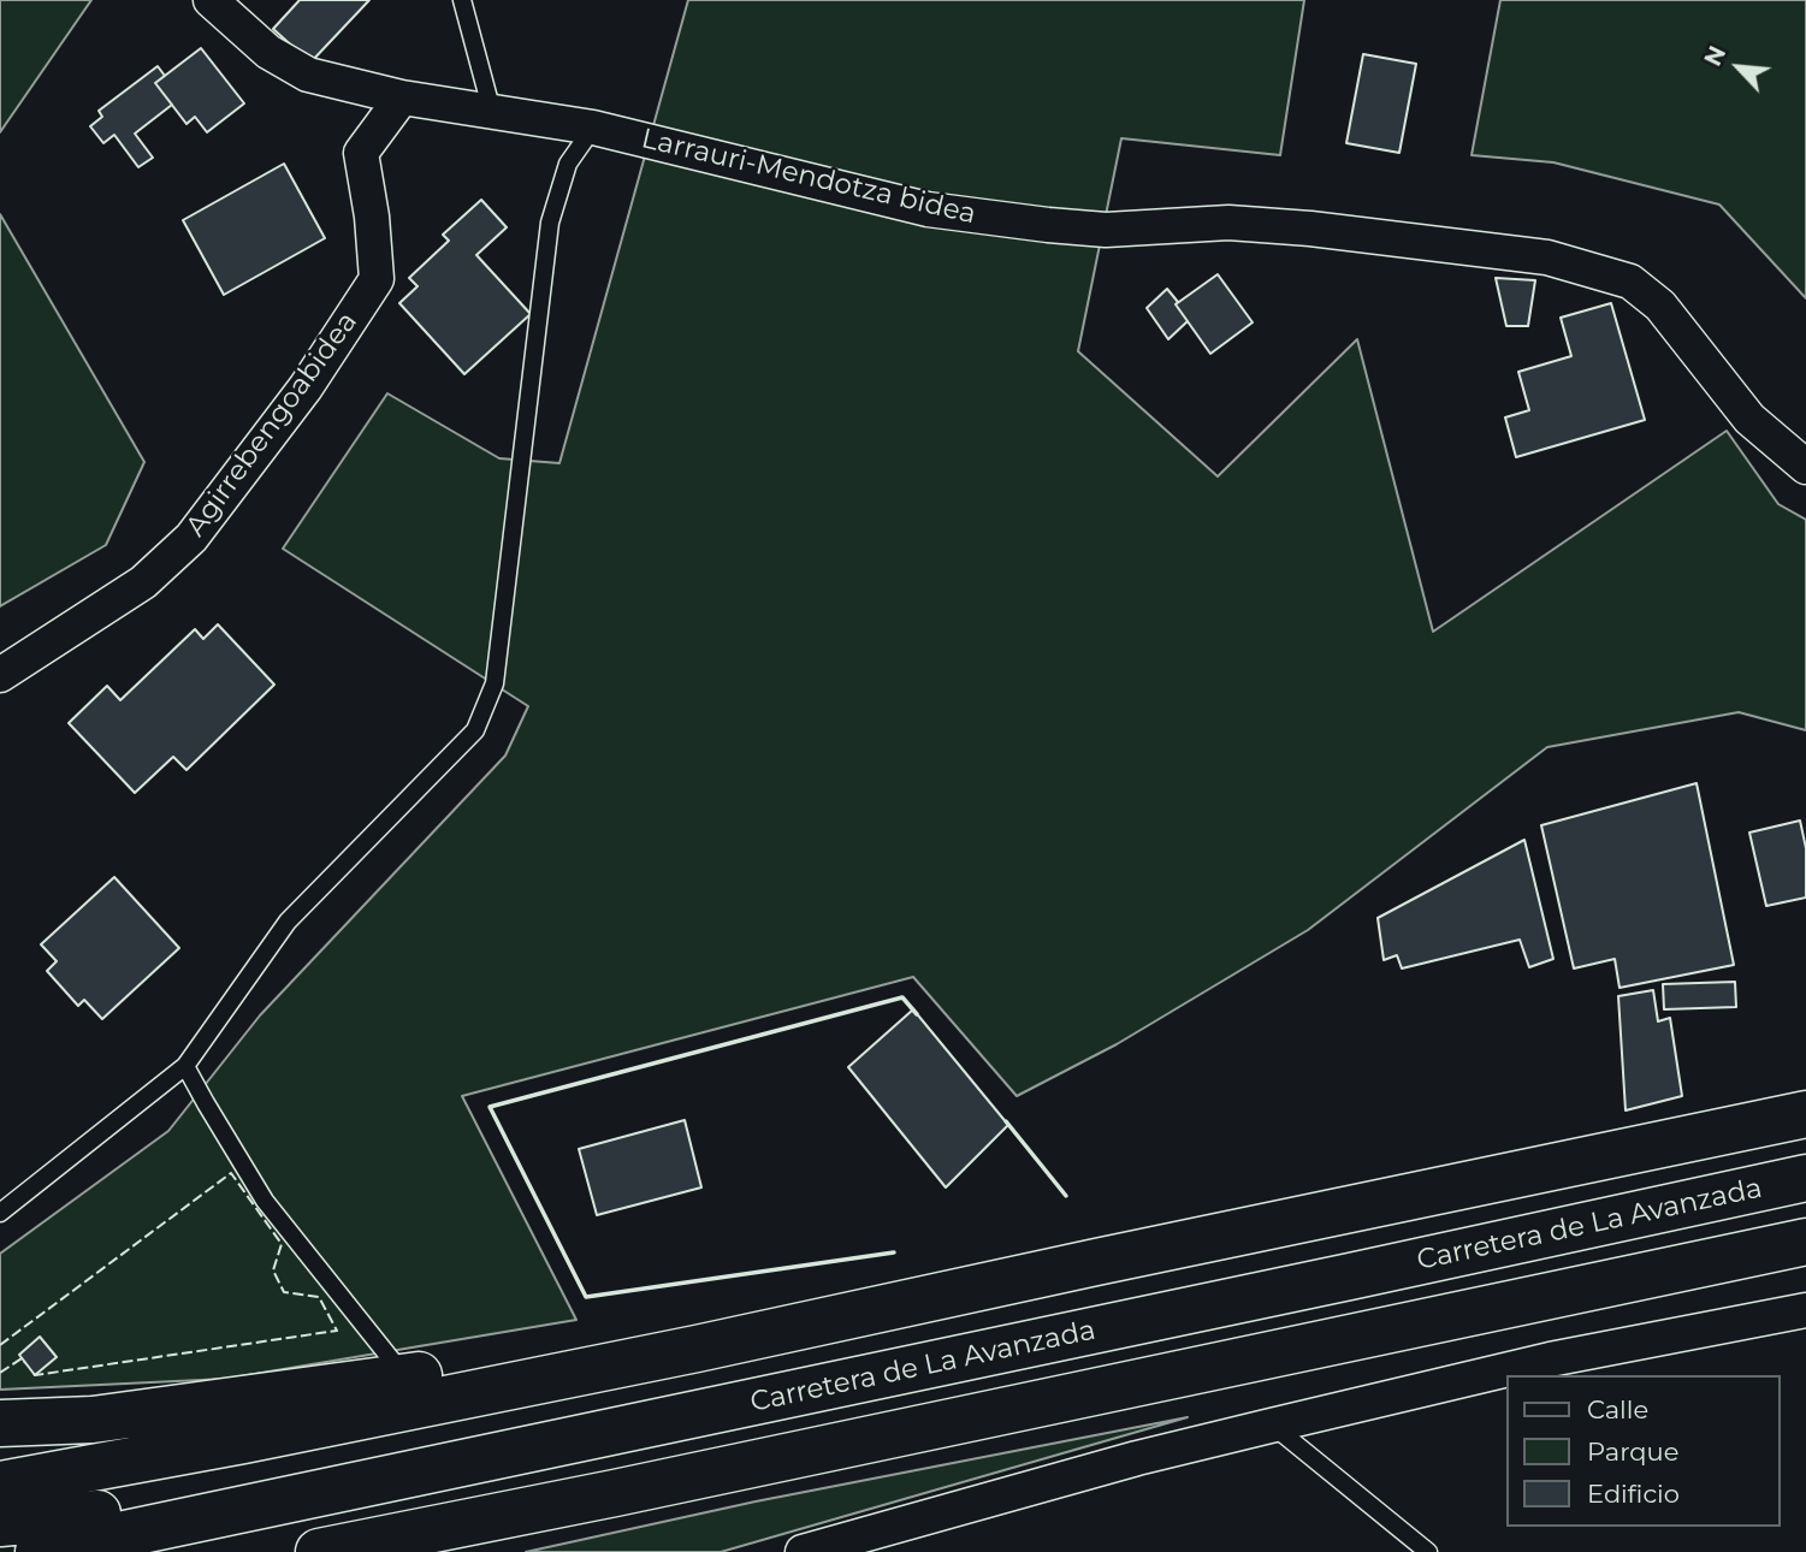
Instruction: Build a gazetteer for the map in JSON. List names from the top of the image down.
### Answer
{
  "streets": {
    "main road": ["Carretera de La Avanzada"],
    "street": ["Larrauri-Mendotza bidea", "Agirrebengoabidea"]
  },
  "crossings": [
    ["Larrauri-Mendotza bidea", "Agirrebengoabidea"]
  ],
  "legend": ["Calle", "Parque", "Edificio"],
  "north": "top left"
}
